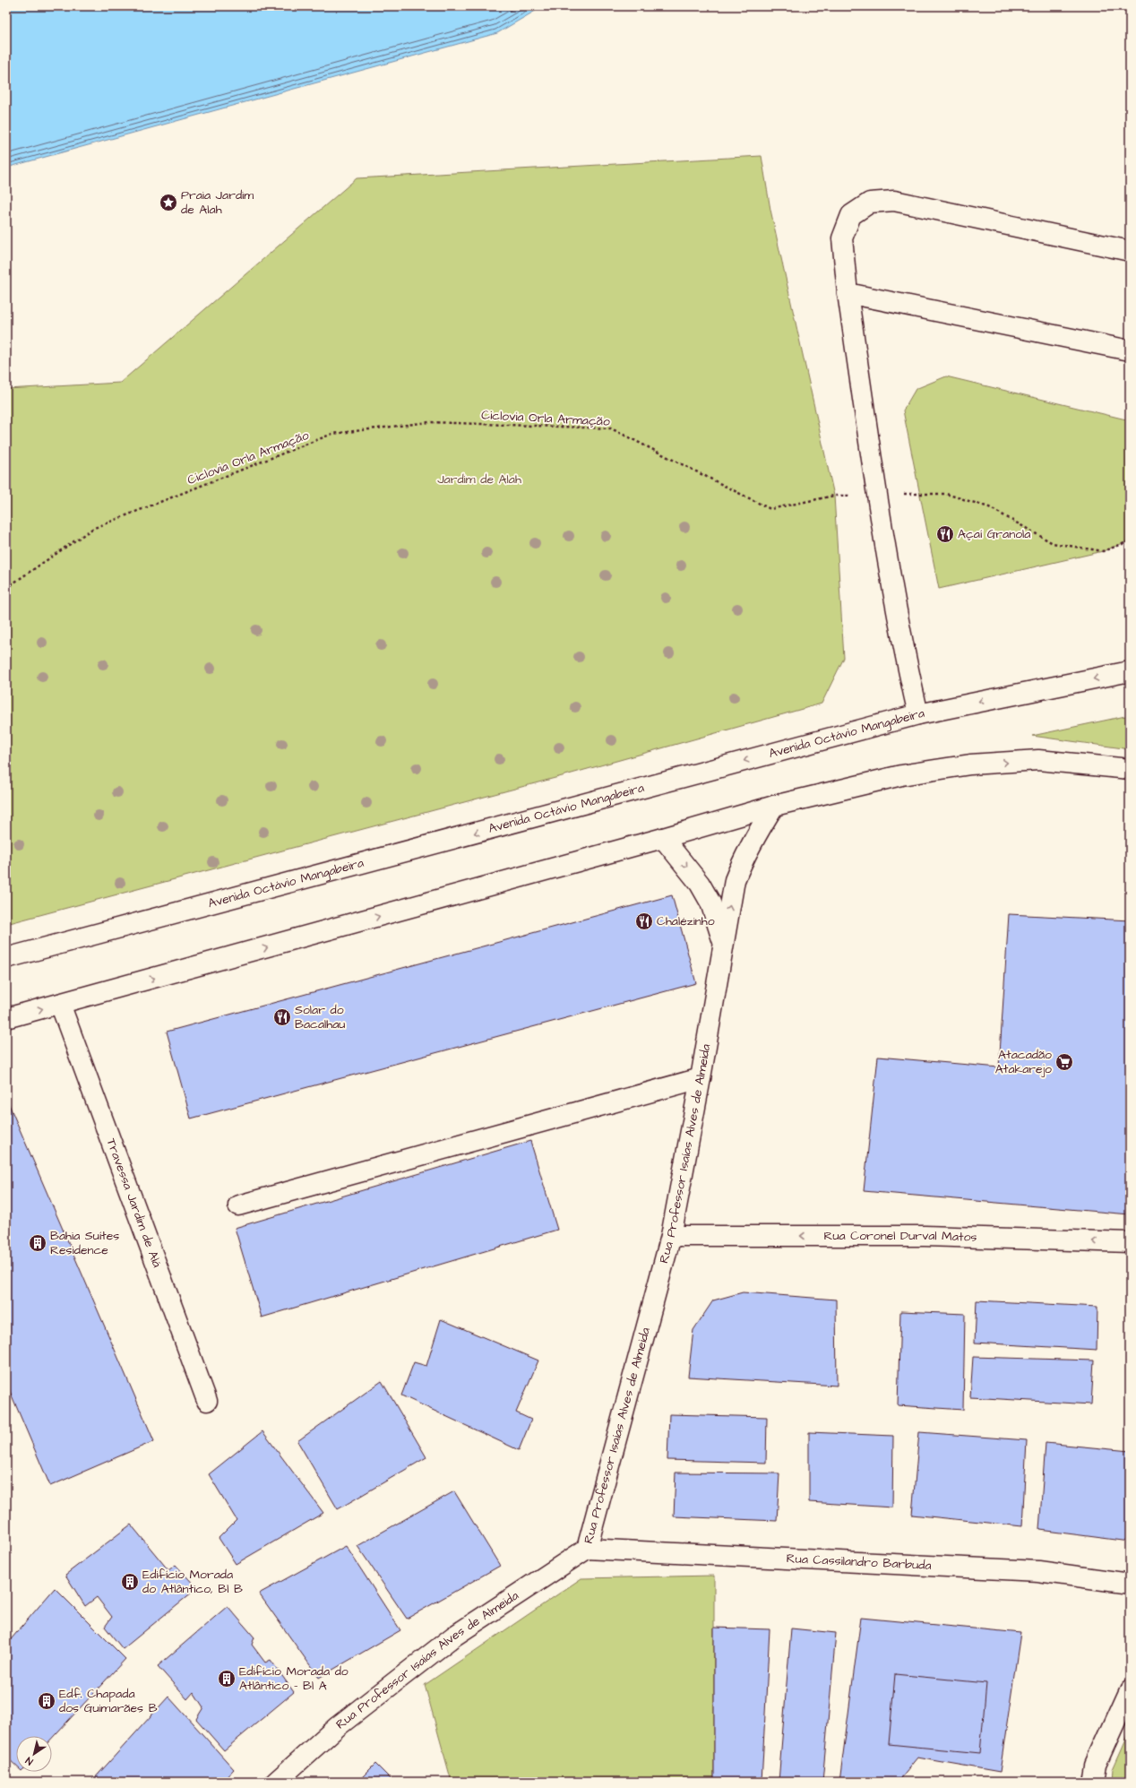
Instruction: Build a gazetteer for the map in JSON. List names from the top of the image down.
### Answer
{
  "streets": {
    "street": [
      "Avenida Octávio Mangabeira",
      "Rua Professor Isaías Alves de Almeida",
      "Travessa Jardim de Alá",
      "Rua Coronel Durval Matos",
      "Rua Cassilandro Barbuda"
    ],
    "path": ["Ciclovia Orla Armação"]
  },
  "crossings": [
    ["Rua Professor Isaías Alves de Almeida", "Rua Coronel Durval Matos"],
    ["Rua Professor Isaías Alves de Almeida", "Rua Cassilandro Barbuda"]
  ],
  "one_way": ["Rua Coronel Durval Matos"],
  "parks": ["Jardim de Alah"],
  "places": {
    "place": ["Praia Jardim de Alah"],
    "restaurant": ["Açaí Granola", "Chalézinho", "Solar do Bacalhau"],
    "supermarket": ["Atacadão Atakarejo"],
    "building": [
      "Bahia Suítes Residence",
      "Edifício Morada do Atlântico, Bl B",
      "Edifício Morada do Atlântico - Bl A",
      "Edf. Chapada dos Guimarães B"
    ]
  },
  "north": "bottom left"
}
